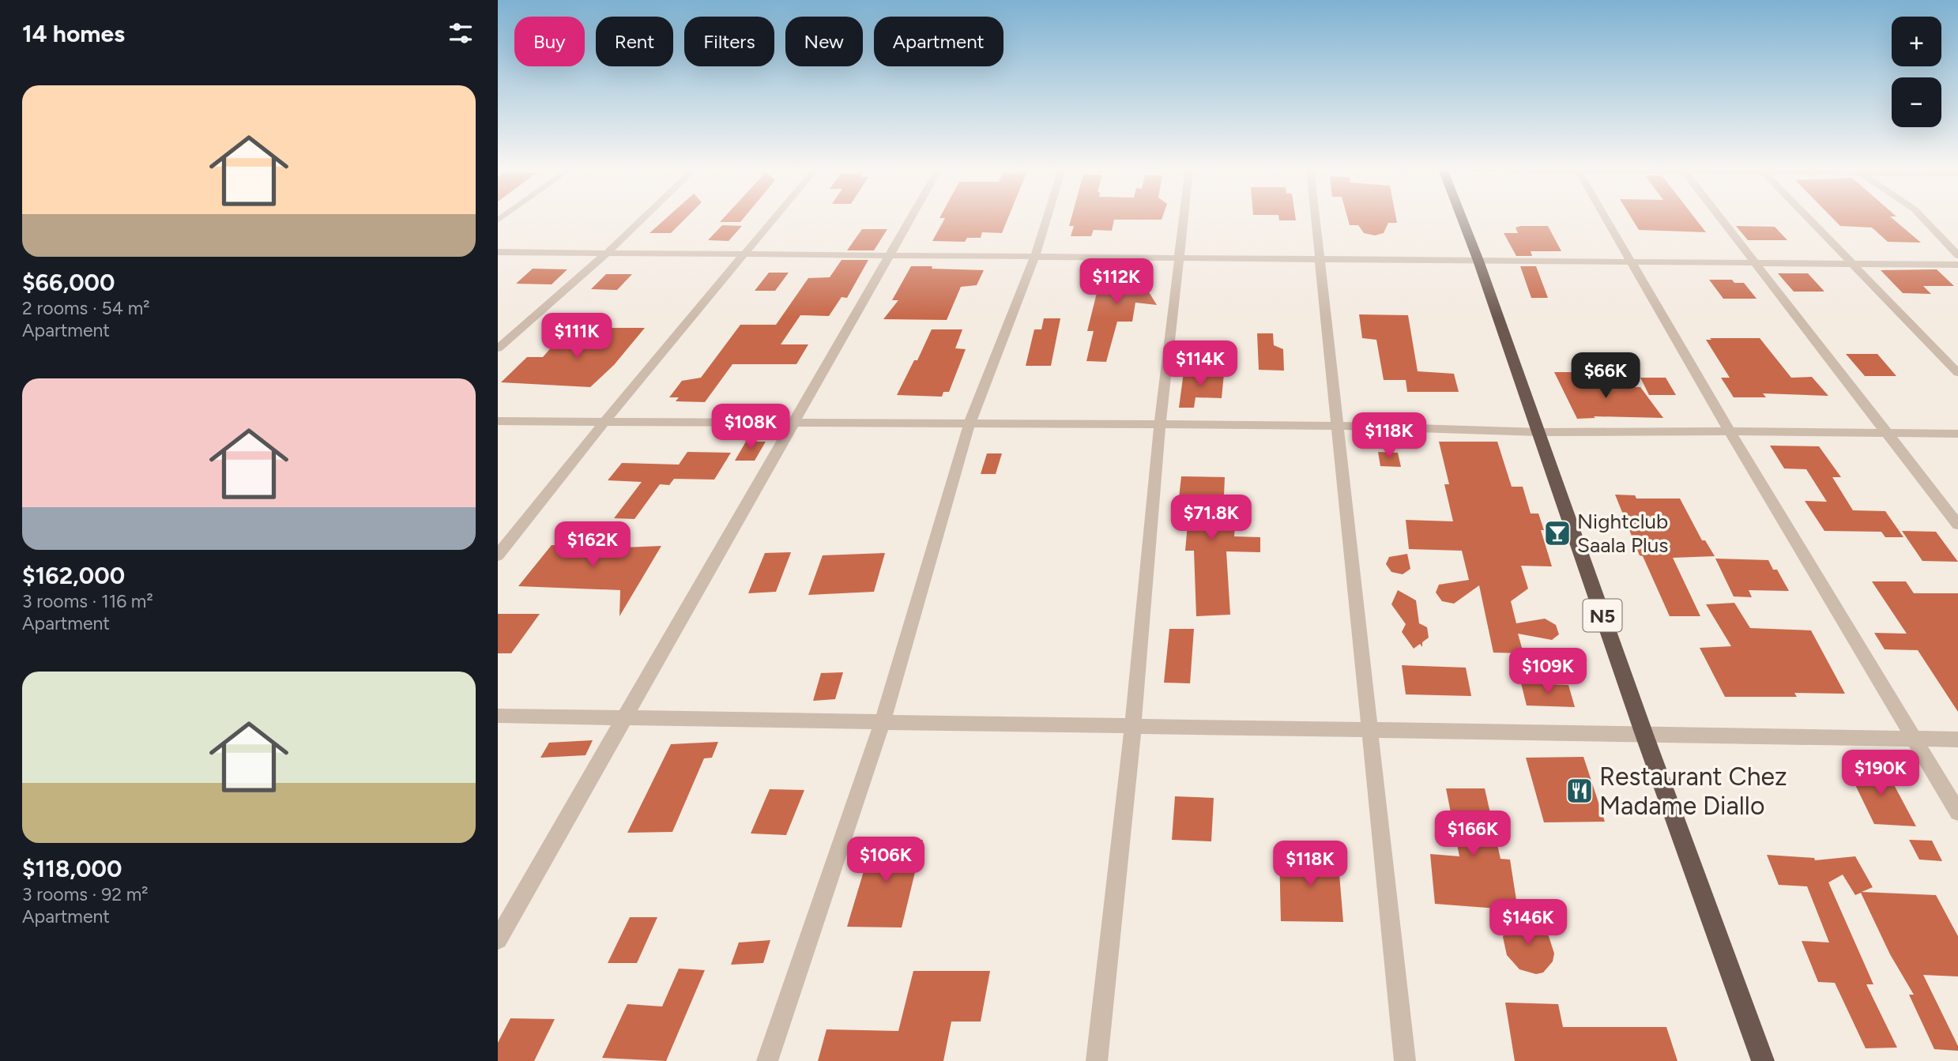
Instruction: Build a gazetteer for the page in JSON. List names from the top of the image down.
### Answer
{
  "streets": {
    "highway": ["N5"]
  },
  "places": {
    "bar": ["Nightclub Saala Plus"],
    "restaurant": ["Restaurant Chez Madame Diallo"]
  },
  "page": {
    "heading": "14 homes",
    "map_buttons": ["+", "−"],
    "chip": [
      "Buy",
      "Rent",
      "Filters",
      "New",
      "Apartment"
    ],
    "list": [
      {
        "name": "$66,000",
        "note": "2 rooms · 54 m² · Apartment"
      },
      {
        "name": "$162,000",
        "note": "3 rooms · 116 m² · Apartment"
      },
      {
        "name": "$118,000",
        "note": "3 rooms · 92 m² · Apartment"
      }
    ],
    "price": [
      "$112K",
      "$111K",
      "$114K",
      "$66K",
      "$108K",
      "$118K",
      "$71.8K",
      "$162K",
      "$109K",
      "$190K",
      "$166K",
      "$106K",
      "$118K",
      "$146K"
    ]
  }
}
